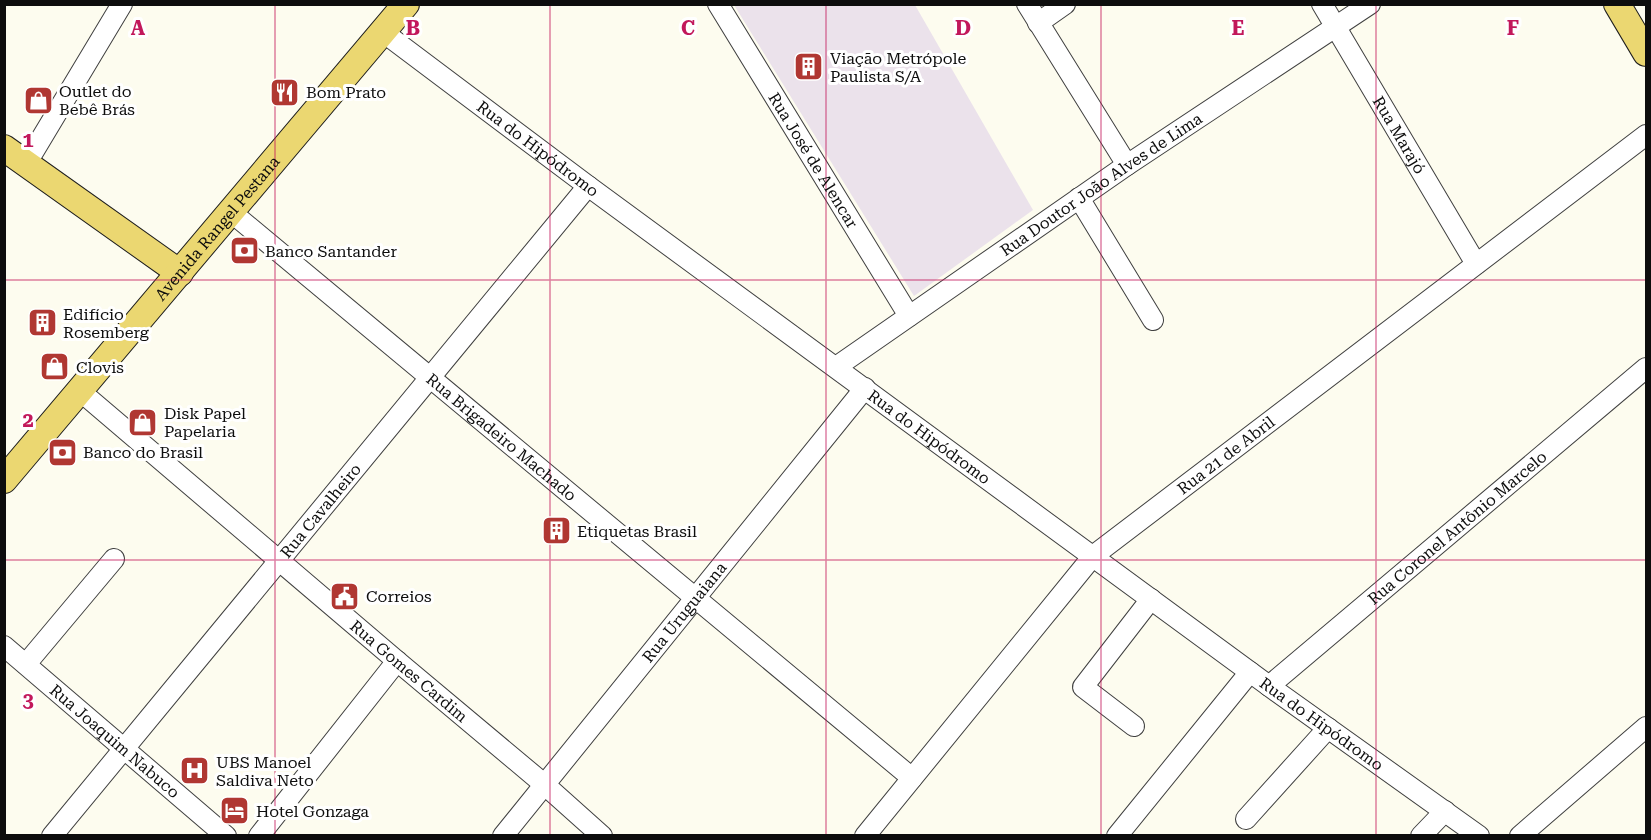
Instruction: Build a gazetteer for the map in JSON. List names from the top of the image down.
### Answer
{
  "streets": {
    "main road": ["Avenida Rangel Pestana"],
    "street": [
      "Rua Marajó",
      "Rua do Hipódromo",
      "Rua José de Alencar",
      "Rua Doutor João Alves de Lima",
      "Rua Brigadeiro Machado",
      "Rua 21 de Abril",
      "Rua Cavalheiro",
      "Rua Coronel Antônio Marcelo",
      "Rua Uruguaiana",
      "Rua Gomes Cardim",
      "Rua Joaquim Nabuco"
    ]
  },
  "crossings": [
    ["Rua Marajó", "Rua Doutor João Alves de Lima"],
    ["Rua Marajó", "Rua 21 de Abril"],
    ["Rua do Hipódromo", "Rua Doutor João Alves de Lima"],
    ["Rua do Hipódromo", "Avenida Rangel Pestana"],
    ["Rua do Hipódromo", "Rua 21 de Abril"],
    ["Rua do Hipódromo", "Rua Cavalheiro"],
    ["Rua do Hipódromo", "Rua Coronel Antônio Marcelo"],
    ["Rua do Hipódromo", "Rua Uruguaiana"],
    ["Rua José de Alencar", "Rua Doutor João Alves de Lima"],
    ["Avenida Rangel Pestana", "Rua Brigadeiro Machado"],
    ["Avenida Rangel Pestana", "Rua Gomes Cardim"],
    ["Rua Brigadeiro Machado", "Rua 21 de Abril"],
    ["Rua Brigadeiro Machado", "Rua Cavalheiro"],
    ["Rua Brigadeiro Machado", "Rua Uruguaiana"],
    ["Rua Cavalheiro", "Rua Gomes Cardim"],
    ["Rua Cavalheiro", "Rua Joaquim Nabuco"],
    ["Rua Uruguaiana", "Rua Gomes Cardim"]
  ],
  "places": {
    "building": ["Viação Metrópole Paulista S/A", "Edifício Rosemberg", "Etiquetas Brasil"],
    "restaurant": ["Bom Prato"],
    "shop": ["Outlet do Bebê Brás", "Clovis", "Disk Papel Papelaria"],
    "bank": ["Banco Santander", "Banco do Brasil"],
    "public building": ["Correios"],
    "hospital": ["UBS Manoel Saldiva Neto"],
    "hotel": ["Hotel Gonzaga"]
  },
  "grid": {
    "columns": [
      "A",
      "B",
      "C",
      "D",
      "E",
      "F"
    ],
    "rows": ["1", "2", "3"]
  }
}
